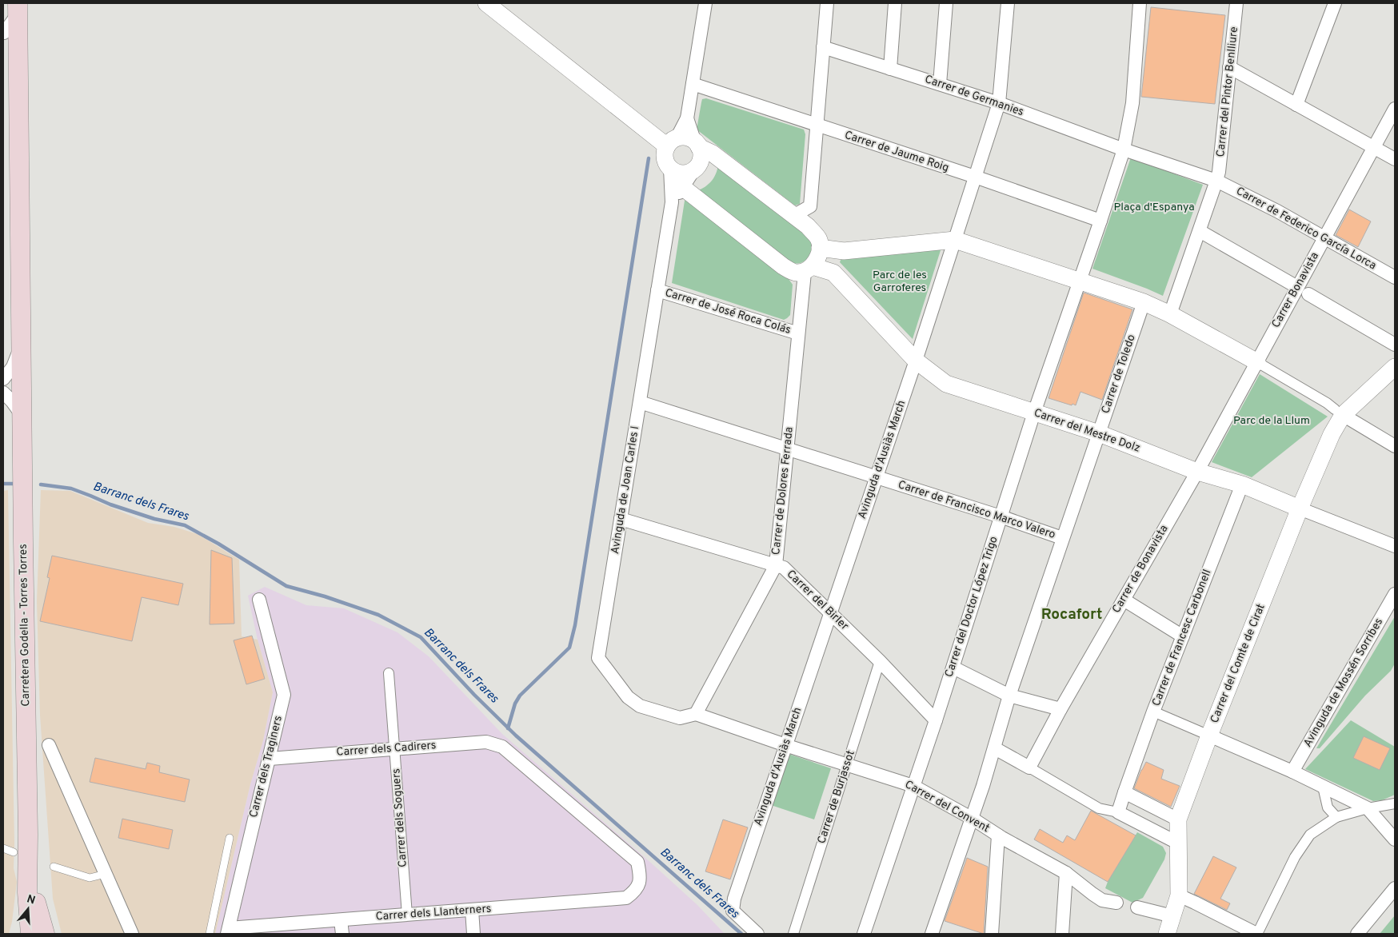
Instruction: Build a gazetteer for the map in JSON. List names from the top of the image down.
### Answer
{
  "streets": {
    "main road": ["Carretera Godella - Torres Torres"],
    "street": [
      "Carrer del Pintor Benlliure",
      "Carrer de Germanies",
      "Carrer de Jaume Roig",
      "Carrer de Federico García Lorca",
      "Carrer Bonavista",
      "Carrer de José Roca Colás",
      "Carrer de Toledo",
      "Carrer del Mestre Dolz",
      "Avinguda d'Ausiàs March",
      "Avinguda de Joan Carles I",
      "Carrer de Dolores Ferrada",
      "Carrer de Francisco Marco Valero",
      "Carrer de Bonavista",
      "Carrer del Birler",
      "Carrer del Doctor López Trigo",
      "Carrer de Francesc Carbonell",
      "Carrer del Comte de Cirat",
      "Avinguda de Mossén Sorribes",
      "Carrer dels Cadirers",
      "Carrer dels Traginers",
      "Carrer de Burjassot",
      "Carrer del Convent",
      "Carrer dels Soguers",
      "Carrer dels Llanterners"
    ]
  },
  "crossings": [
    ["Carrer del Pintor Benlliure", "Carrer de Federico García Lorca"],
    ["Carrer de Germanies", "Avinguda d'Ausiàs March"],
    ["Carrer de Jaume Roig", "Avinguda d'Ausiàs March"],
    ["Carrer de Federico García Lorca", "Carrer Bonavista"],
    ["Carrer Bonavista", "Carrer del Mestre Dolz"],
    ["Carrer Bonavista", "Carrer de Bonavista"],
    ["Carrer de José Roca Colás", "Avinguda de Joan Carles I"],
    ["Carrer de José Roca Colás", "Carrer de Dolores Ferrada"],
    ["Carrer de Toledo", "Carrer del Mestre Dolz"],
    ["Carrer de Toledo", "Carrer de Francisco Marco Valero"],
    ["Carrer de Toledo", "Carrer del Convent"],
    ["Carrer del Mestre Dolz", "Avinguda d'Ausiàs March"],
    ["Carrer del Mestre Dolz", "Avinguda de Joan Carles I"],
    ["Carrer del Mestre Dolz", "Carrer de Dolores Ferrada"],
    ["Carrer del Mestre Dolz", "Carrer de Bonavista"],
    ["Carrer del Mestre Dolz", "Carrer del Doctor López Trigo"],
    ["Carrer del Mestre Dolz", "Carrer de Francesc Carbonell"],
    ["Carrer del Mestre Dolz", "Carrer del Comte de Cirat"],
    ["Avinguda d'Ausiàs March", "Carrer de Francisco Marco Valero"],
    ["Avinguda d'Ausiàs March", "Carrer del Birler"],
    ["Avinguda d'Ausiàs March", "Carrer del Convent"],
    ["Avinguda de Joan Carles I", "Carrer de Dolores Ferrada"],
    ["Avinguda de Joan Carles I", "Carrer de Francisco Marco Valero"],
    ["Avinguda de Joan Carles I", "Carrer del Birler"],
    ["Avinguda de Joan Carles I", "Carrer del Convent"],
    ["Carrer de Dolores Ferrada", "Carrer de Francisco Marco Valero"],
    ["Carrer de Dolores Ferrada", "Carrer del Birler"],
    ["Carrer de Dolores Ferrada", "Carrer del Convent"],
    ["Carrer de Francisco Marco Valero", "Carrer del Doctor López Trigo"],
    ["Carrer del Birler", "Carrer del Doctor López Trigo"],
    ["Carrer del Birler", "Carrer de Burjassot"],
    ["Carrer del Doctor López Trigo", "Carrer del Convent"],
    ["Carrer dels Cadirers", "Carrer dels Traginers"],
    ["Carrer dels Cadirers", "Carrer dels Soguers"],
    ["Carrer dels Cadirers", "Carrer dels Llanterners"],
    ["Carrer dels Traginers", "Carrer dels Llanterners"],
    ["Carrer de Burjassot", "Carrer del Convent"],
    ["Carrer dels Soguers", "Carrer dels Llanterners"]
  ],
  "districts": ["Rocafort"],
  "water": ["Barranc dels Frares"],
  "parks": ["Plaça d'Espanya", "Parc de les Garroferes", "Parc de la Llum"],
  "north": "top"
}
